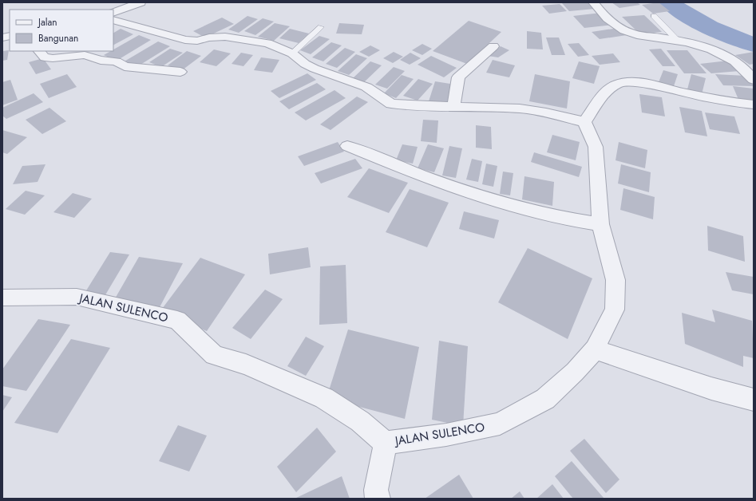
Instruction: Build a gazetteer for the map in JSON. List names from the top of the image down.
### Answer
{
  "streets": {
    "street": ["JALAN SULENCO"]
  },
  "legend": ["Jalan", "Bangunan"]
}
